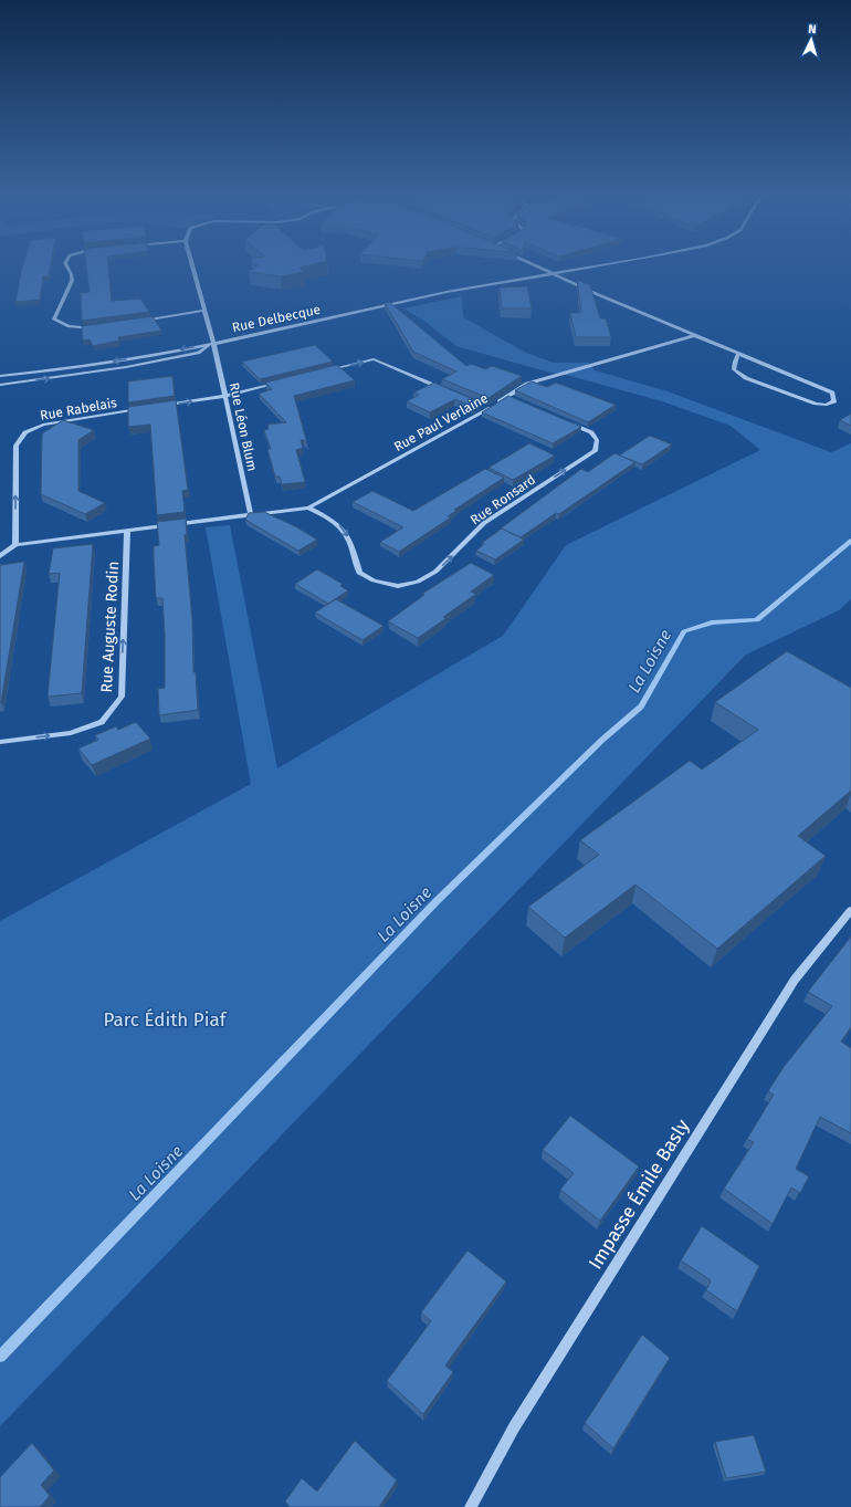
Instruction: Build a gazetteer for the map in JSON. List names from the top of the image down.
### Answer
{
  "streets": {
    "street": [
      "Rue Delbecque",
      "Rue Rabelais",
      "Rue Paul Verlaine",
      "Rue Léon Blum",
      "Rue Ronsard",
      "Rue Auguste Rodin",
      "Impasse Émile Basly"
    ]
  },
  "crossings": [
    ["Rue Delbecque", "Rue Léon Blum"],
    ["Rue Rabelais", "Rue Paul Verlaine"],
    ["Rue Paul Verlaine", "Rue Léon Blum"],
    ["Rue Paul Verlaine", "Rue Ronsard"],
    ["Rue Paul Verlaine", "Rue Auguste Rodin"]
  ],
  "one_way": ["Rue Auguste Rodin"],
  "water": ["La Loisne"],
  "parks": ["Parc Édith Piaf"],
  "north": "top"
}
